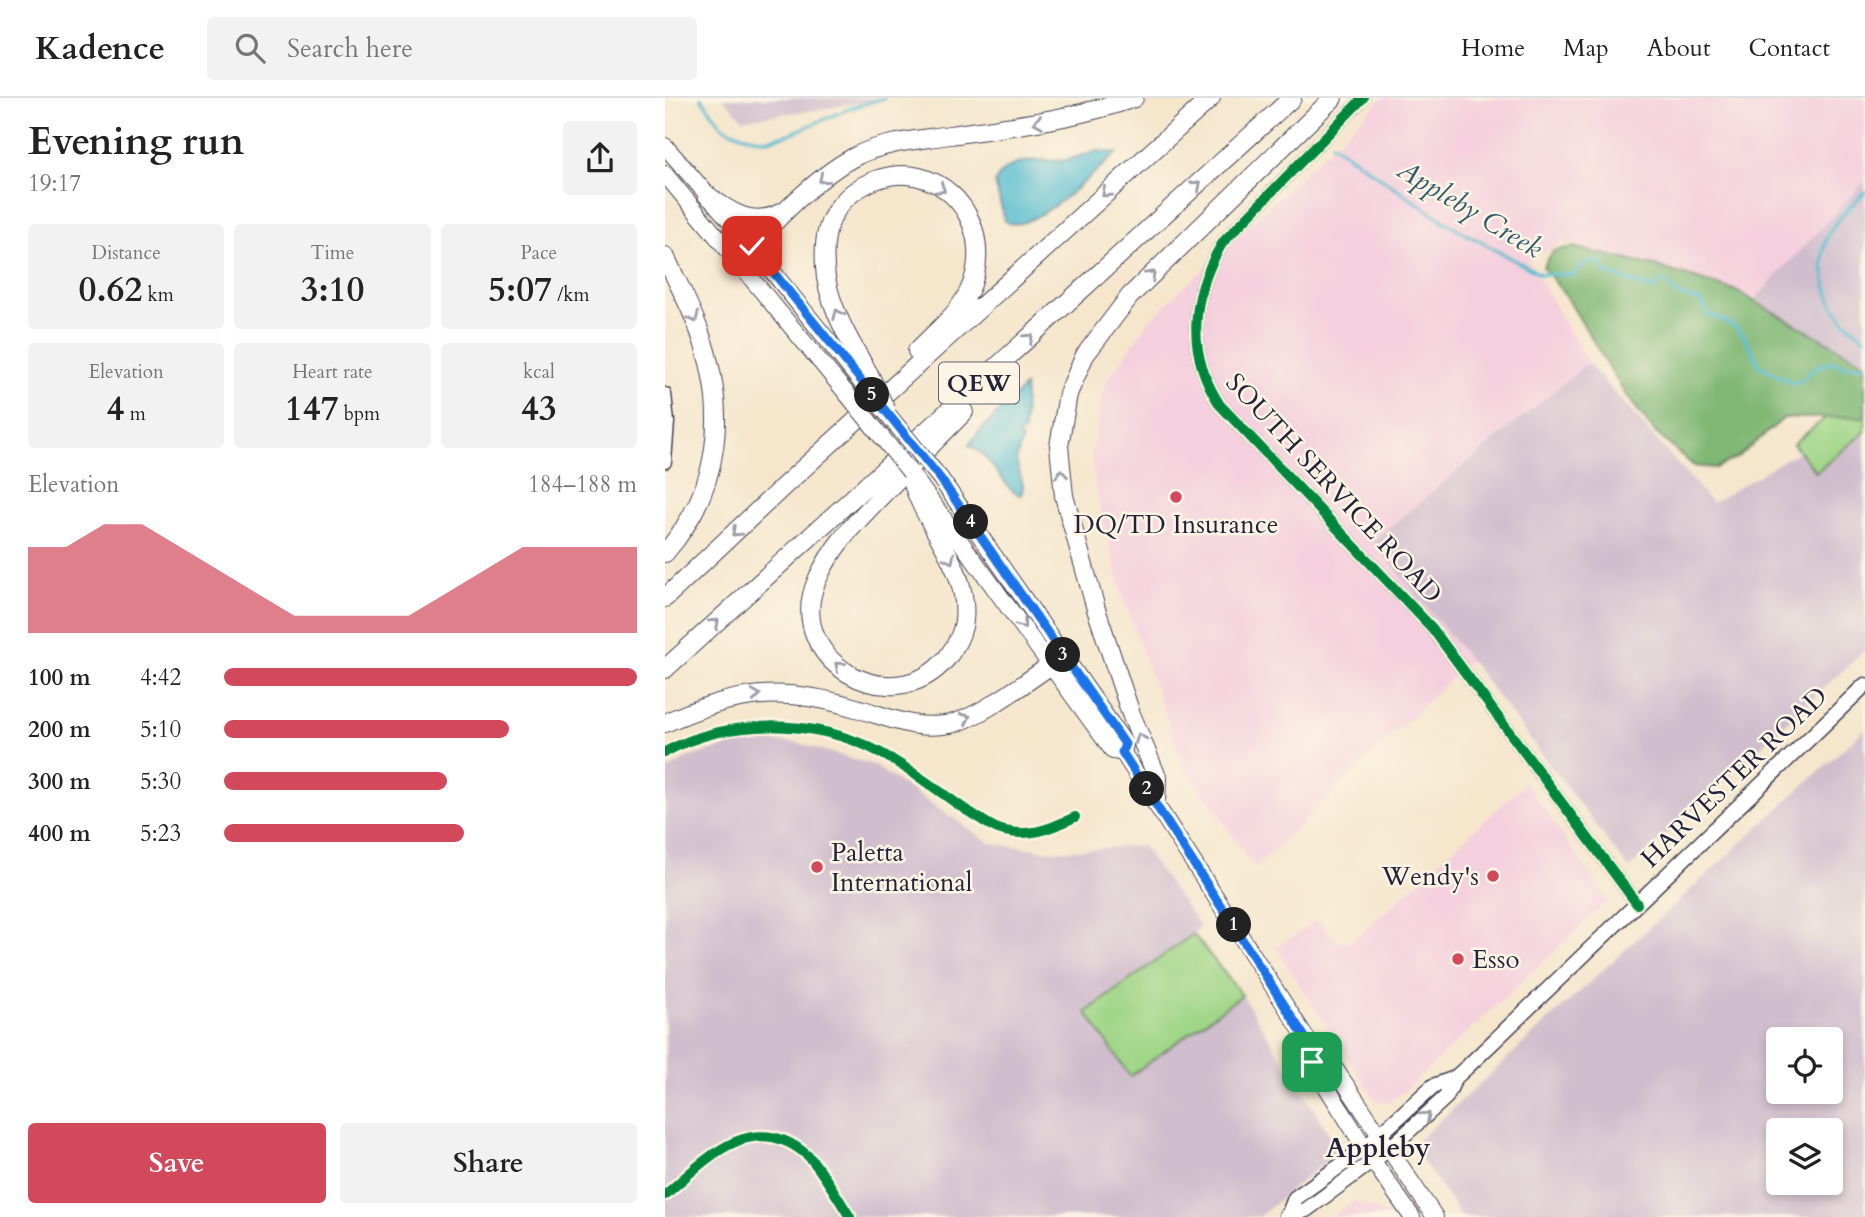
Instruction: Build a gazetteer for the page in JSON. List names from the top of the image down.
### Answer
{
  "streets": {
    "highway": ["QEW"],
    "main road": ["HARVESTER ROAD"],
    "street": ["SOUTH SERVICE ROAD"]
  },
  "crossings": [
    ["SOUTH SERVICE ROAD", "HARVESTER ROAD"]
  ],
  "districts": ["Appleby"],
  "water": ["Appleby Creek"],
  "places": [
    "DQ/TD Insurance",
    "Paletta International",
    "Wendy's",
    "Esso"
  ],
  "page": {
    "header": "Kadence",
    "search": "Search here",
    "nav": [
      "Home",
      "Map",
      "About",
      "Contact"
    ],
    "heading": ["Evening run", "19:17"],
    "stats": [
      ["Distance", "0.62 km"],
      ["Time", "3:10"],
      ["Pace", "5:07 /km"],
      ["Elevation", "4 m"],
      ["Heart rate", "147 bpm"],
      ["kcal", "43"]
    ],
    "pins": [
      "5",
      "4",
      "3",
      "2",
      "1"
    ],
    "chart": ["Elevation", "184–188 m"],
    "list": [
      {
        "name": "100 m",
        "note": "4:42"
      },
      {
        "name": "200 m",
        "note": "5:10"
      },
      {
        "name": "300 m",
        "note": "5:30"
      },
      {
        "name": "400 m",
        "note": "5:23"
      }
    ],
    "buttons": ["Save", "Share"]
  }
}
